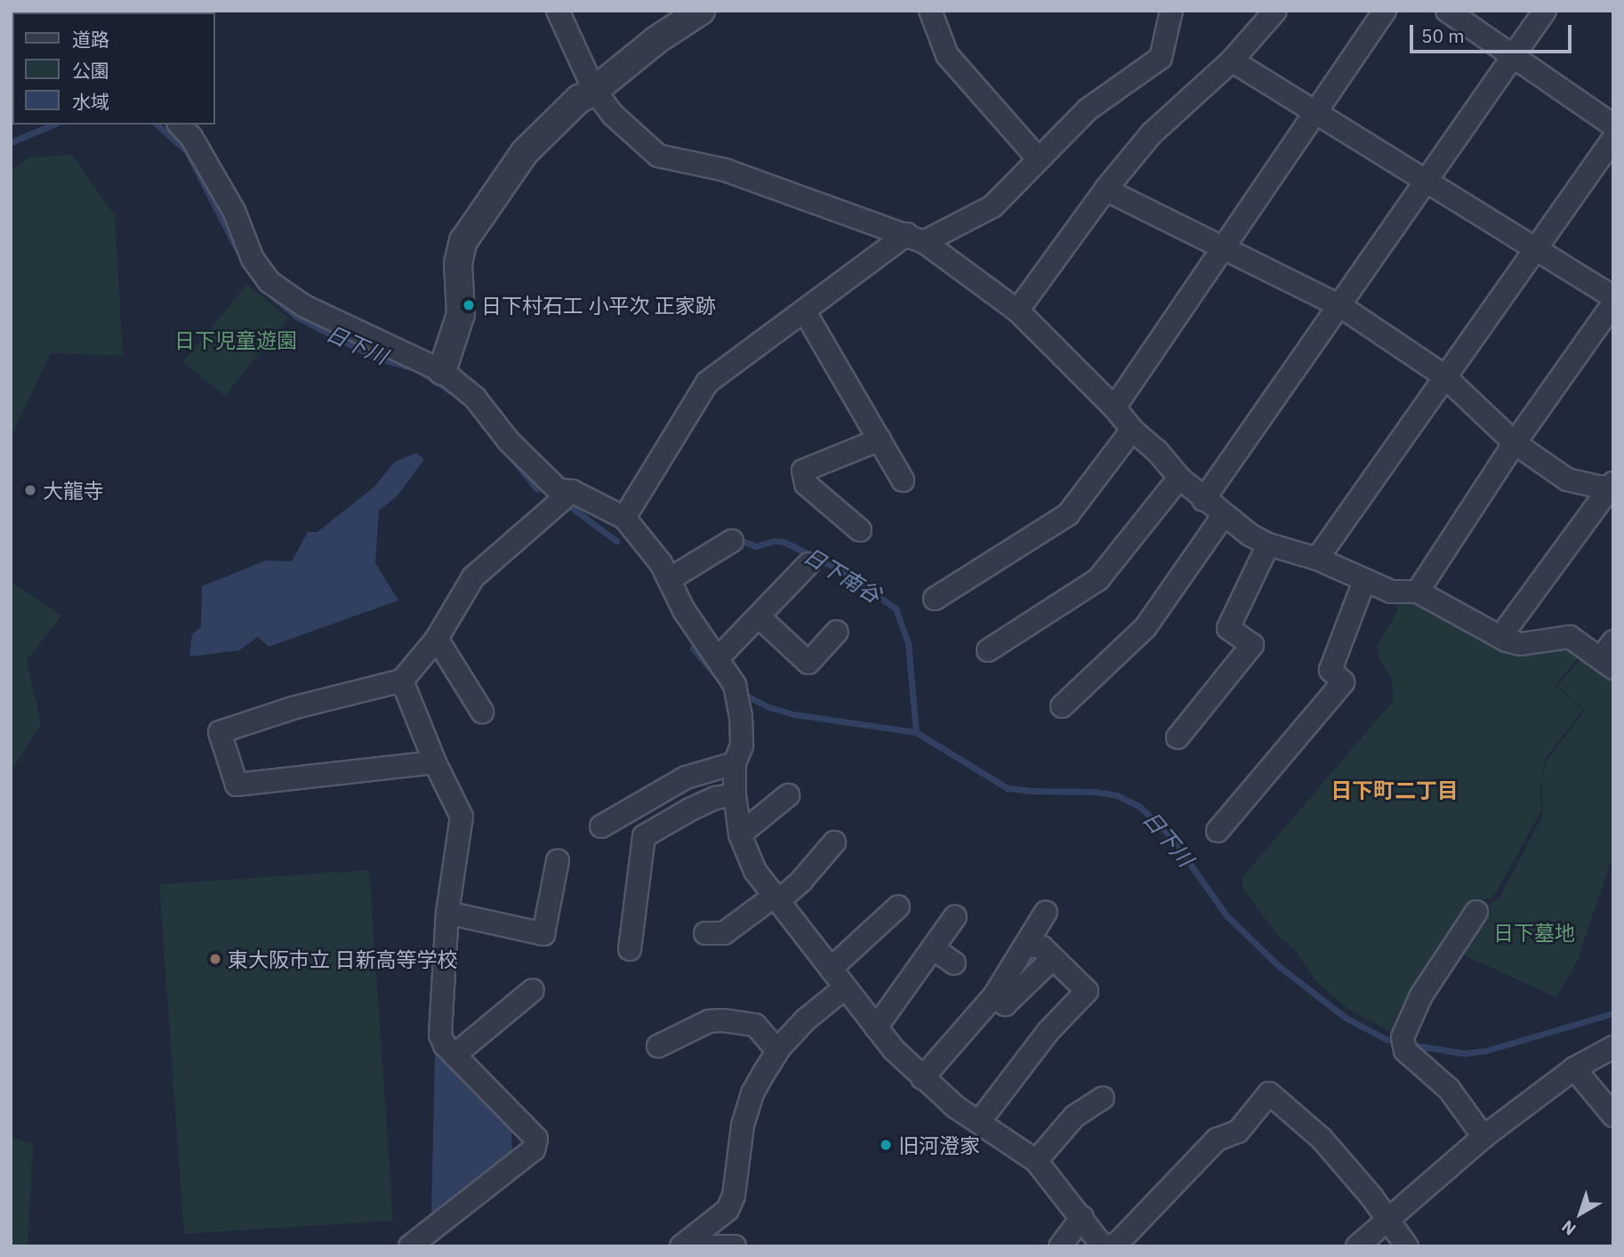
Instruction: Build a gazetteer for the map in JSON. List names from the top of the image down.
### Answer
{
  "districts": ["日下町二丁目"],
  "water": ["日下川", "日下南谷"],
  "parks": ["日下児童遊園", "日下墓地"],
  "places": [
    "日下村石工 小平次 正家跡",
    "大龍寺",
    "東大阪市立 日新高等学校",
    "旧河澄家"
  ],
  "legend": ["道路", "公園", "水域"],
  "scale_bar": "50 m",
  "north": "bottom left"
}
